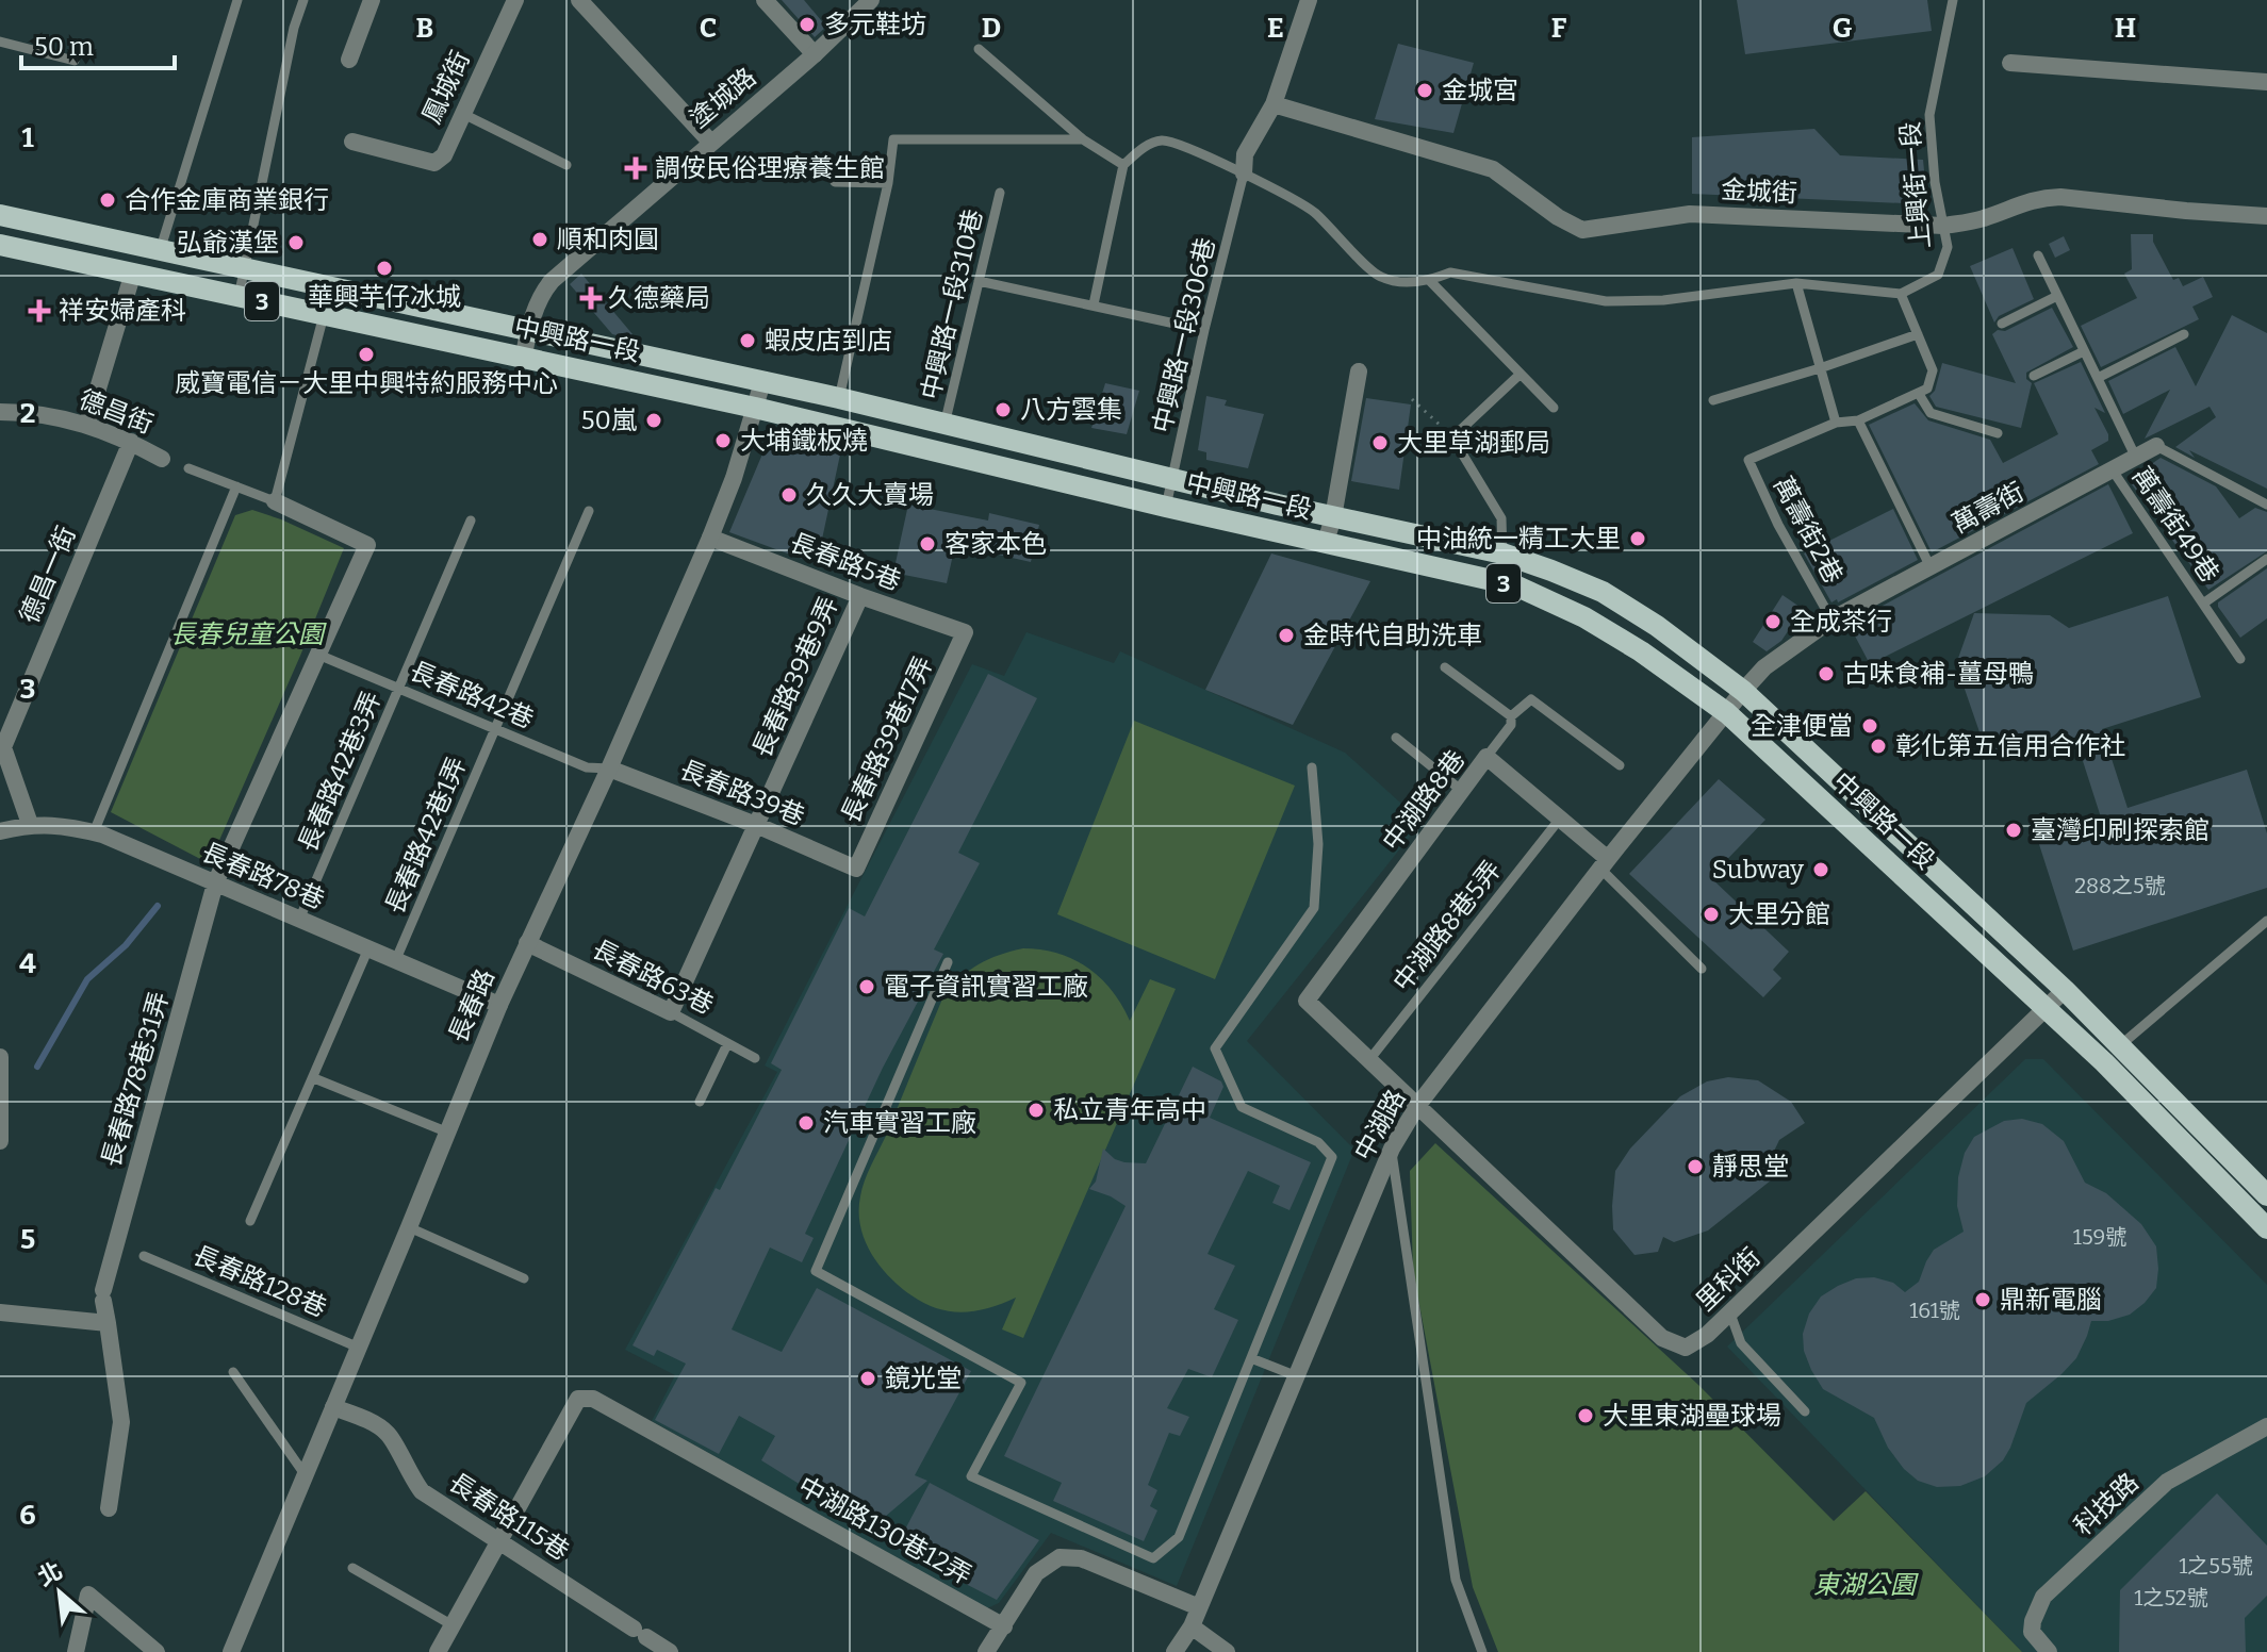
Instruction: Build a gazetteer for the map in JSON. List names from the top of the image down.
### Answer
{
  "streets": {
    "main road": ["3", "中興路一段"],
    "street": [
      "鳳城街",
      "塗城路",
      "金城街",
      "德昌街",
      "萬壽街",
      "長春路5巷",
      "德昌一街",
      "長春路39巷9弄",
      "長春路39巷17弄",
      "長春路39巷",
      "中湖路8巷",
      "長春路78巷",
      "長春路63巷",
      "長春路",
      "長春路78巷31弄",
      "中湖路",
      "里科街",
      "科技路",
      "長春路115巷",
      "中湖路130巷12弄"
    ],
    "lane": [
      "上興街一段",
      "中興路一段310巷",
      "中興路一段306巷",
      "萬壽街49巷",
      "萬壽街2巷",
      "長春路42巷",
      "長春路42巷3弄",
      "長春路42巷1弄",
      "中湖路8巷5弄",
      "長春路128巷"
    ]
  },
  "crossings": [
    ["塗城路", "中興路一段"],
    ["上興街一段", "金城街"],
    ["中興路一段310巷", "中興路一段"],
    ["中興路一段306巷", "中興路一段"],
    ["中興路一段", "萬壽街"],
    ["中興路一段", "長春路"],
    ["中興路一段", "中湖路"],
    ["中興路一段", "里科街"],
    ["德昌街", "德昌一街"],
    ["萬壽街", "萬壽街49巷"],
    ["萬壽街", "萬壽街2巷"],
    ["萬壽街", "中湖路"],
    ["長春路5巷", "長春路39巷9弄"],
    ["長春路5巷", "長春路39巷17弄"],
    ["長春路5巷", "長春路"],
    ["德昌一街", "長春路78巷"],
    ["長春路39巷9弄", "長春路39巷"],
    ["長春路39巷9弄", "長春路63巷"],
    ["長春路42巷", "長春路42巷3弄"],
    ["長春路42巷", "長春路39巷"],
    ["長春路42巷", "長春路42巷1弄"],
    ["長春路42巷", "長春路"],
    ["長春路42巷", "長春路78巷31弄"],
    ["長春路39巷17弄", "長春路39巷"],
    ["長春路42巷3弄", "長春路78巷"],
    ["長春路39巷", "長春路"],
    ["中湖路8巷", "中湖路8巷5弄"],
    ["中湖路8巷", "中湖路"],
    ["長春路42巷1弄", "長春路78巷"],
    ["長春路78巷", "長春路"],
    ["長春路78巷", "長春路78巷31弄"],
    ["長春路63巷", "長春路"],
    ["長春路", "長春路128巷"],
    ["長春路", "長春路115巷"],
    ["中湖路", "里科街"],
    ["長春路115巷", "中湖路130巷12弄"]
  ],
  "parks": ["長春兒童公園", "東湖公園"],
  "places": {
    "other": [
      "多元鞋坊",
      "金城宮",
      "合作金庫商業銀行",
      "順和肉圓",
      "弘爺漢堡",
      "華興芋仔冰城",
      "蝦皮店到店",
      "威寶電信－大里中興特約服務中心",
      "八方雲集",
      "50嵐",
      "大埔鐵板燒",
      "大里草湖郵局",
      "久久大賣場",
      "中油統一精工大里",
      "客家本色",
      "全成茶行",
      "金時代自助洗車",
      "古味食補-薑母鴨",
      "全津便當",
      "彰化第五信用合作社",
      "臺灣印刷探索館",
      "Subway",
      "大里分館",
      "電子資訊實習工廠",
      "私立青年高中",
      "汽車實習工廠",
      "靜思堂",
      "鼎新電腦",
      "鏡光堂",
      "大里東湖壘球場"
    ],
    "health": ["調侒民俗理療養生館", "久德藥局", "祥安婦產科"]
  },
  "house_numbers": [
    "288之5號",
    "159號",
    "161號",
    "1之55號",
    "1之52號"
  ],
  "scale_bar": "50 m",
  "north": "top left",
  "grid": {
    "columns": [
      "B",
      "C",
      "D",
      "E",
      "F",
      "G",
      "H"
    ],
    "rows": [
      "1",
      "2",
      "3",
      "4",
      "5",
      "6"
    ]
  }
}
